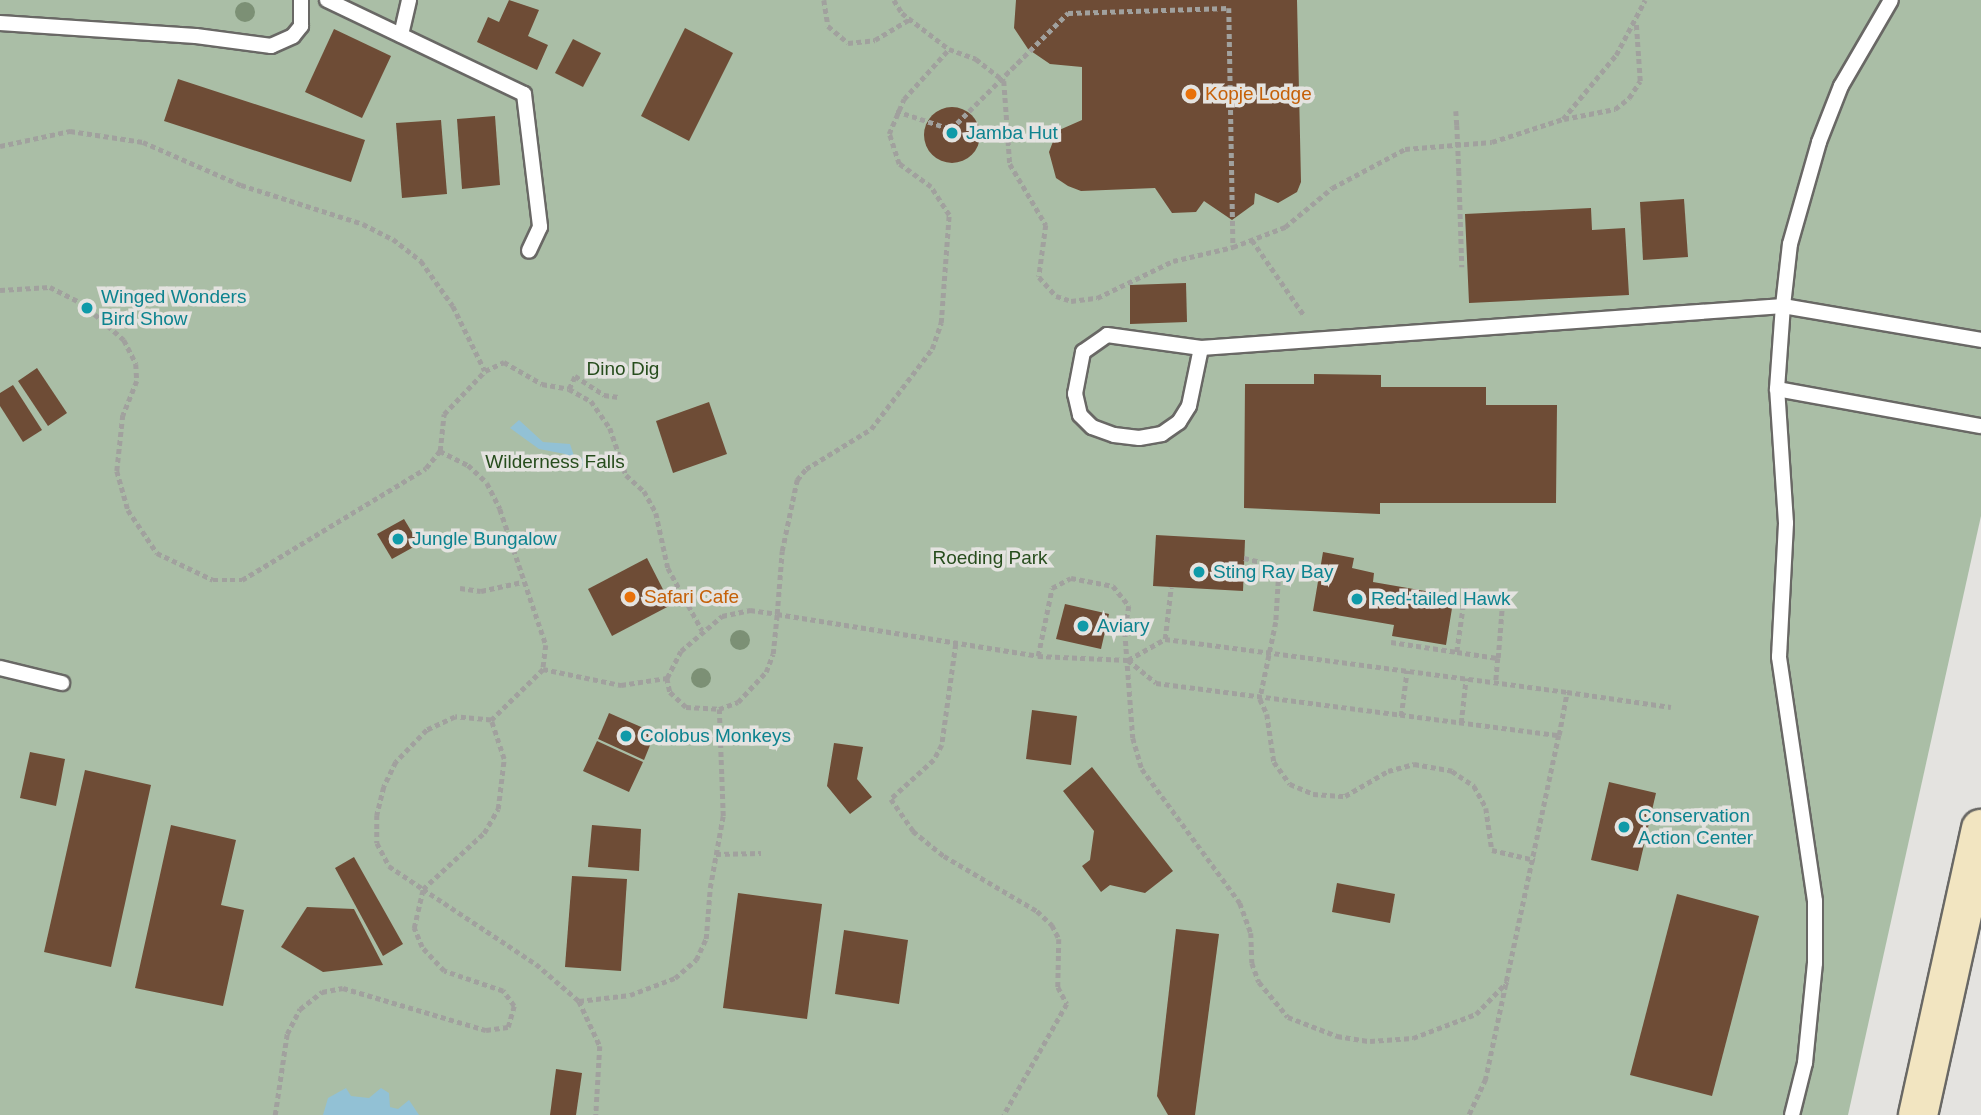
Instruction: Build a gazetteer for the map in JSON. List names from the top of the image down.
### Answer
{
  "parks": ["Dino Dig", "Wilderness Falls", "Roeding Park"],
  "places": [
    "Kopje Lodge",
    "Jamba Hut",
    "Winged Wonders Bird Show",
    "Jungle Bungalow",
    "Sting Ray Bay",
    "Safari Cafe",
    "Red-tailed Hawk",
    "Aviary",
    "Colobus Monkeys",
    "Conservation Action Center"
  ]
}
